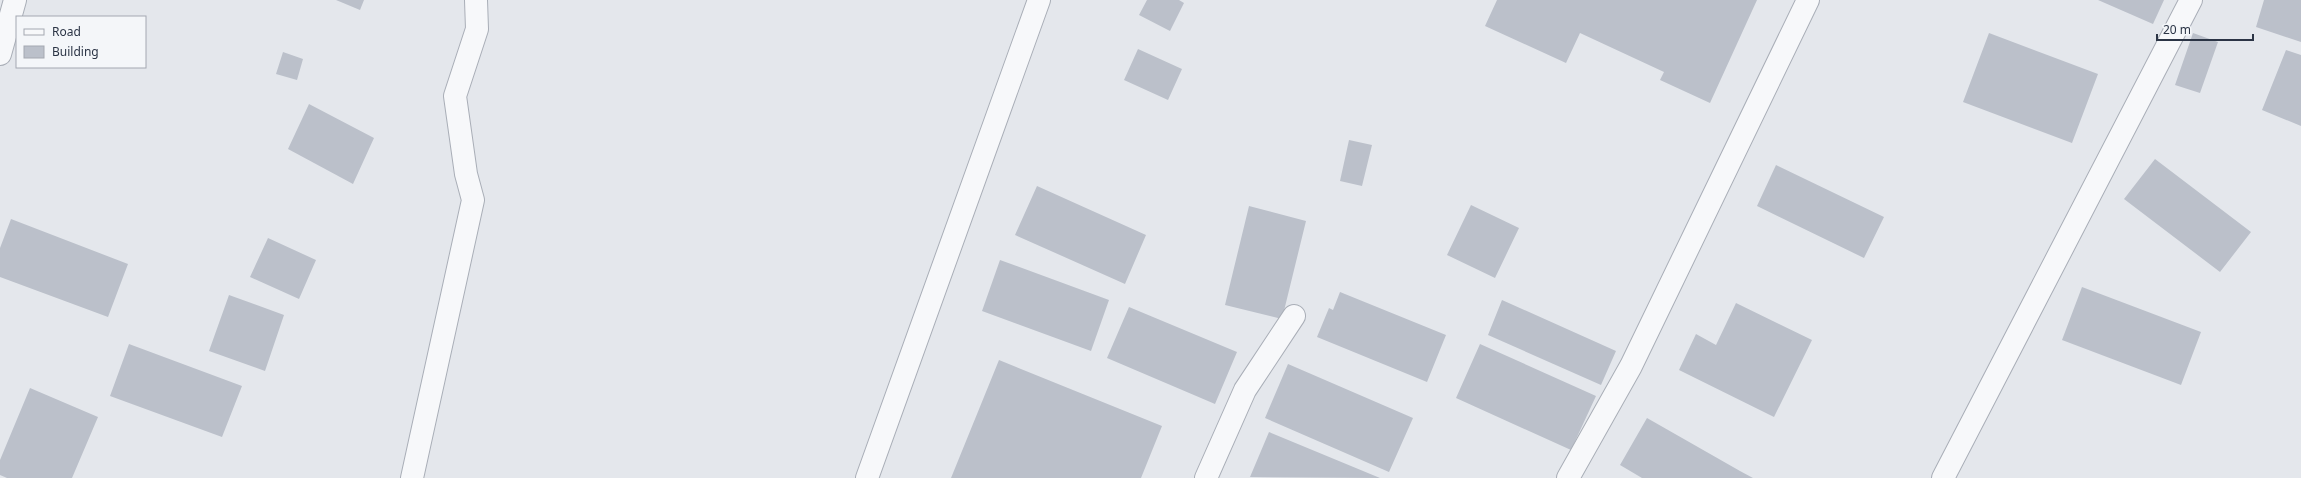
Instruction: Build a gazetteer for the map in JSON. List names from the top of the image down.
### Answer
{
  "legend": ["Road", "Building"],
  "scale_bar": "20 m"
}
